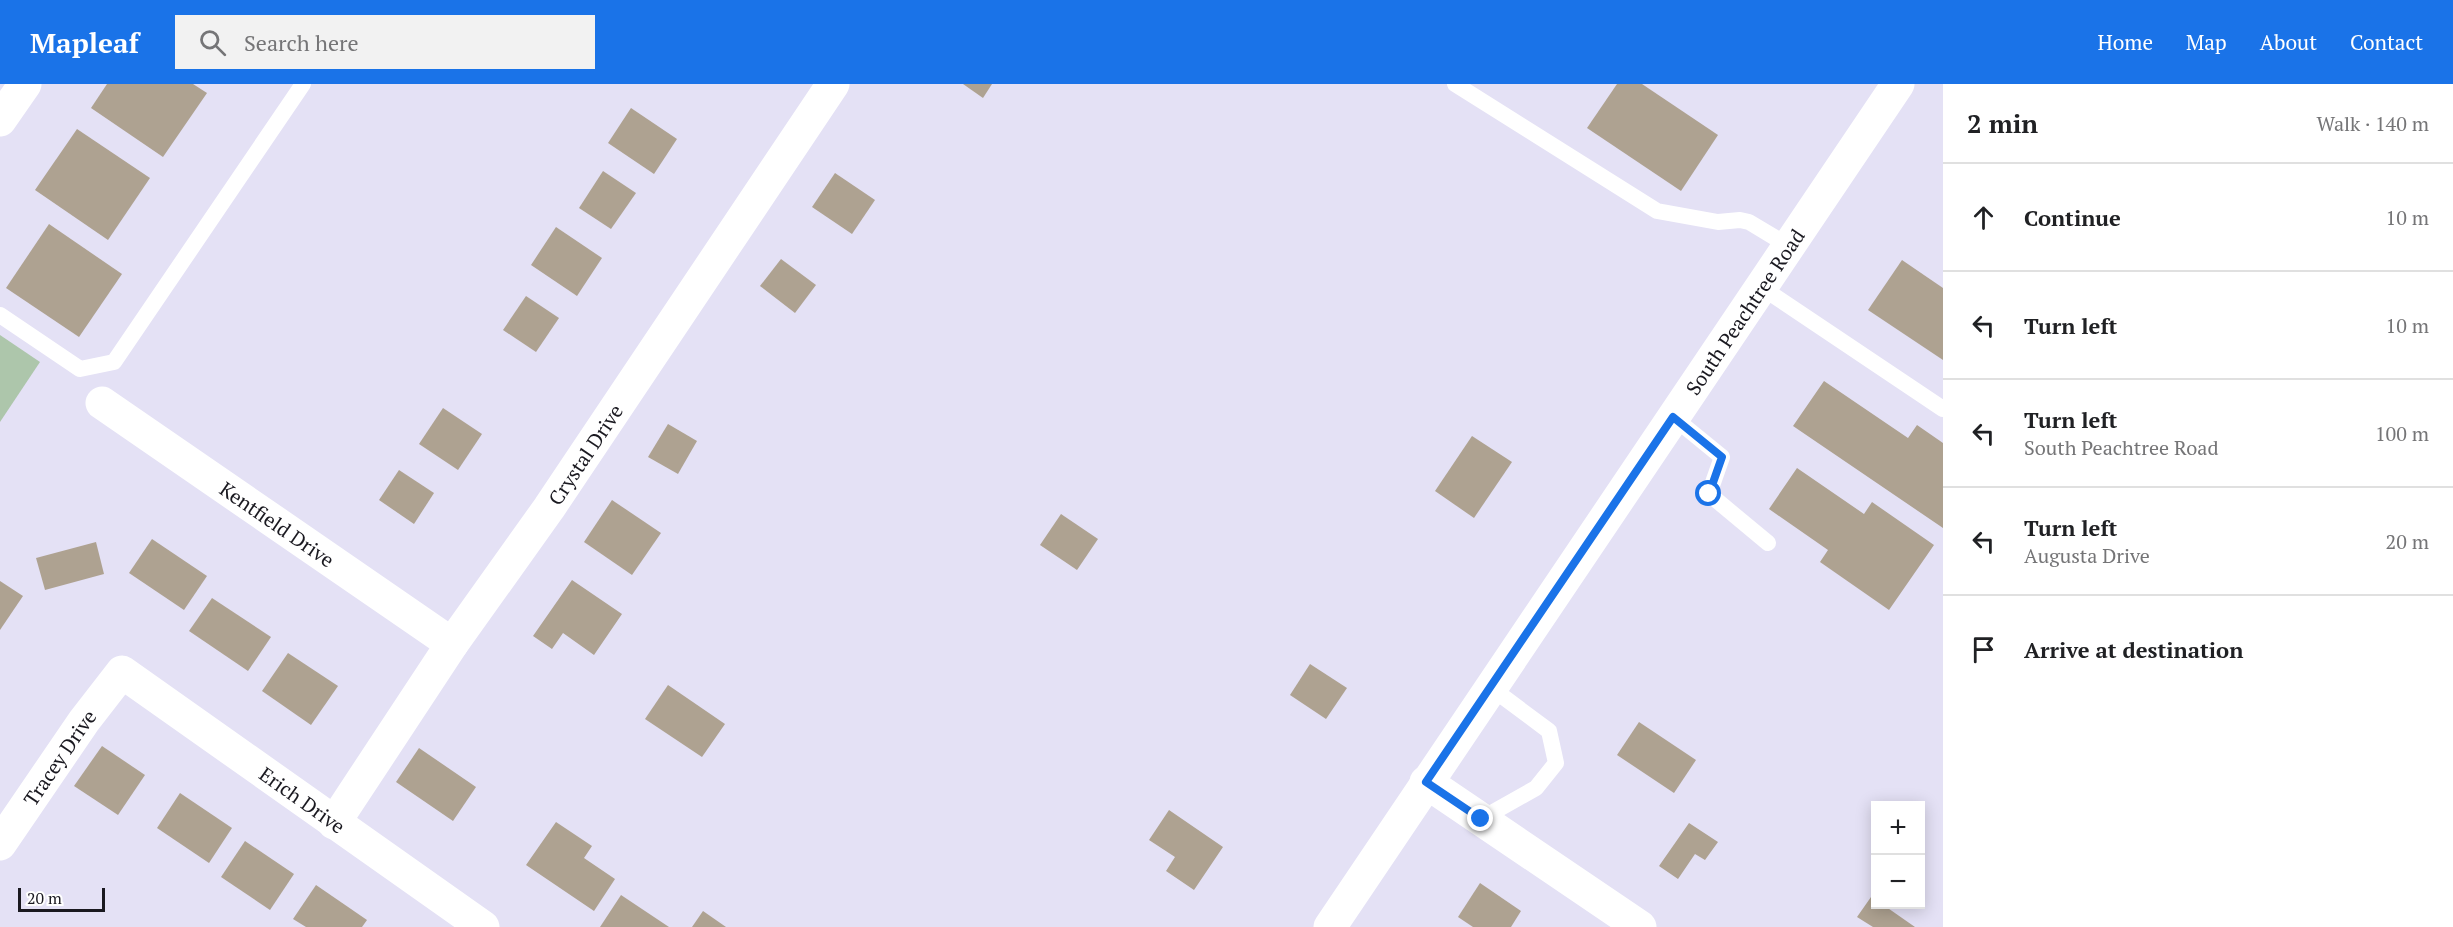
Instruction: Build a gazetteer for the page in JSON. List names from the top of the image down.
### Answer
{
  "streets": {
    "street": [
      "South Peachtree Road",
      "Crystal Drive",
      "Kentfield Drive",
      "Tracey Drive",
      "Erich Drive"
    ]
  },
  "crossings": [
    ["Crystal Drive", "Kentfield Drive"],
    ["Crystal Drive", "Erich Drive"],
    ["Tracey Drive", "Erich Drive"]
  ],
  "scale_bar": "20 m",
  "page": {
    "header": "Mapleaf",
    "search": "Search here",
    "nav": [
      "Home",
      "Map",
      "About",
      "Contact"
    ],
    "heading": ["2 min", "Walk · 140 m"],
    "list": [
      ["Continue", "10 m"],
      ["Turn left", "10 m"],
      ["Turn left", "South Peachtree Road", "100 m"],
      ["Turn left", "Augusta Drive", "20 m"],
      "Arrive at destination"
    ],
    "map_buttons": ["+", "−"],
    "scale": "20 m"
  }
}
